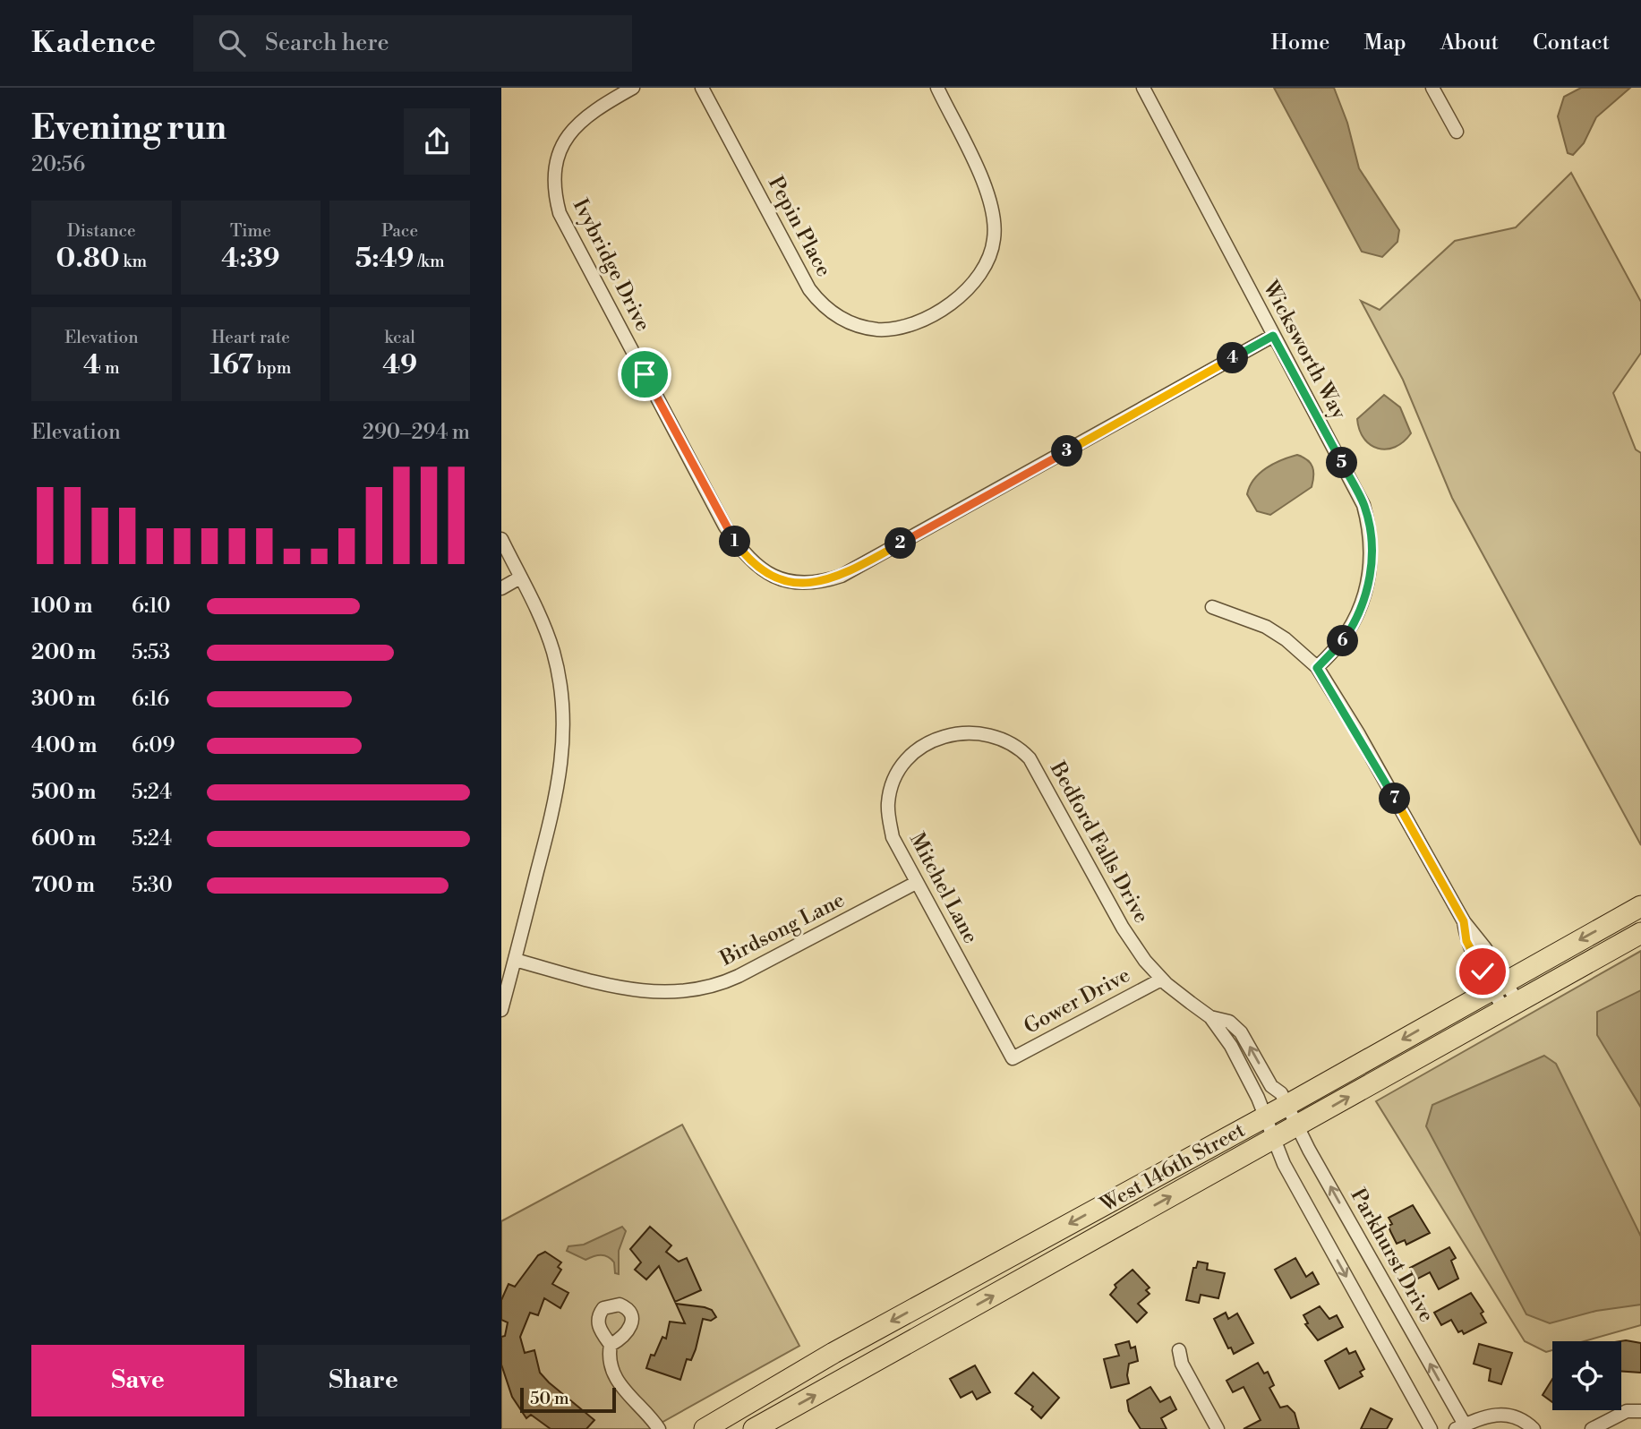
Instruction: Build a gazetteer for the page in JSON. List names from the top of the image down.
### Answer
{
  "streets": {
    "main road": ["West 146th Street"],
    "street": [
      "Pepin Place",
      "Ivybridge Drive",
      "Wicksworth Way",
      "Bedford Falls Drive",
      "Mitchel Lane",
      "Birdsong Lane",
      "Gower Drive",
      "Parkhurst Drive"
    ]
  },
  "crossings": [
    ["Ivybridge Drive", "Wicksworth Way"],
    ["Bedford Falls Drive", "Mitchel Lane"],
    ["Bedford Falls Drive", "Gower Drive"],
    ["Bedford Falls Drive", "West 146th Street"],
    ["Bedford Falls Drive", "Parkhurst Drive"],
    ["Mitchel Lane", "Birdsong Lane"],
    ["Mitchel Lane", "Gower Drive"],
    ["West 146th Street", "Parkhurst Drive"]
  ],
  "scale_bar": "50 m",
  "page": {
    "header": "Kadence",
    "search": "Search here",
    "nav": [
      "Home",
      "Map",
      "About",
      "Contact"
    ],
    "heading": ["Evening run", "20:56"],
    "stats": [
      ["Distance", "0.80 km"],
      ["Time", "4:39"],
      ["Pace", "5:49 /km"],
      ["Elevation", "4 m"],
      ["Heart rate", "167 bpm"],
      ["kcal", "49"]
    ],
    "pins": [
      "4",
      "3",
      "5",
      "1",
      "2",
      "6",
      "7"
    ],
    "chart": ["Elevation", "290–294 m"],
    "list": [
      {
        "name": "100 m",
        "note": "6:10"
      },
      {
        "name": "200 m",
        "note": "5:53"
      },
      {
        "name": "300 m",
        "note": "6:16"
      },
      {
        "name": "400 m",
        "note": "6:09"
      },
      {
        "name": "500 m",
        "note": "5:24"
      },
      {
        "name": "600 m",
        "note": "5:24"
      },
      {
        "name": "700 m",
        "note": "5:30"
      }
    ],
    "buttons": ["Save", "Share"],
    "scale": "50 m"
  }
}
